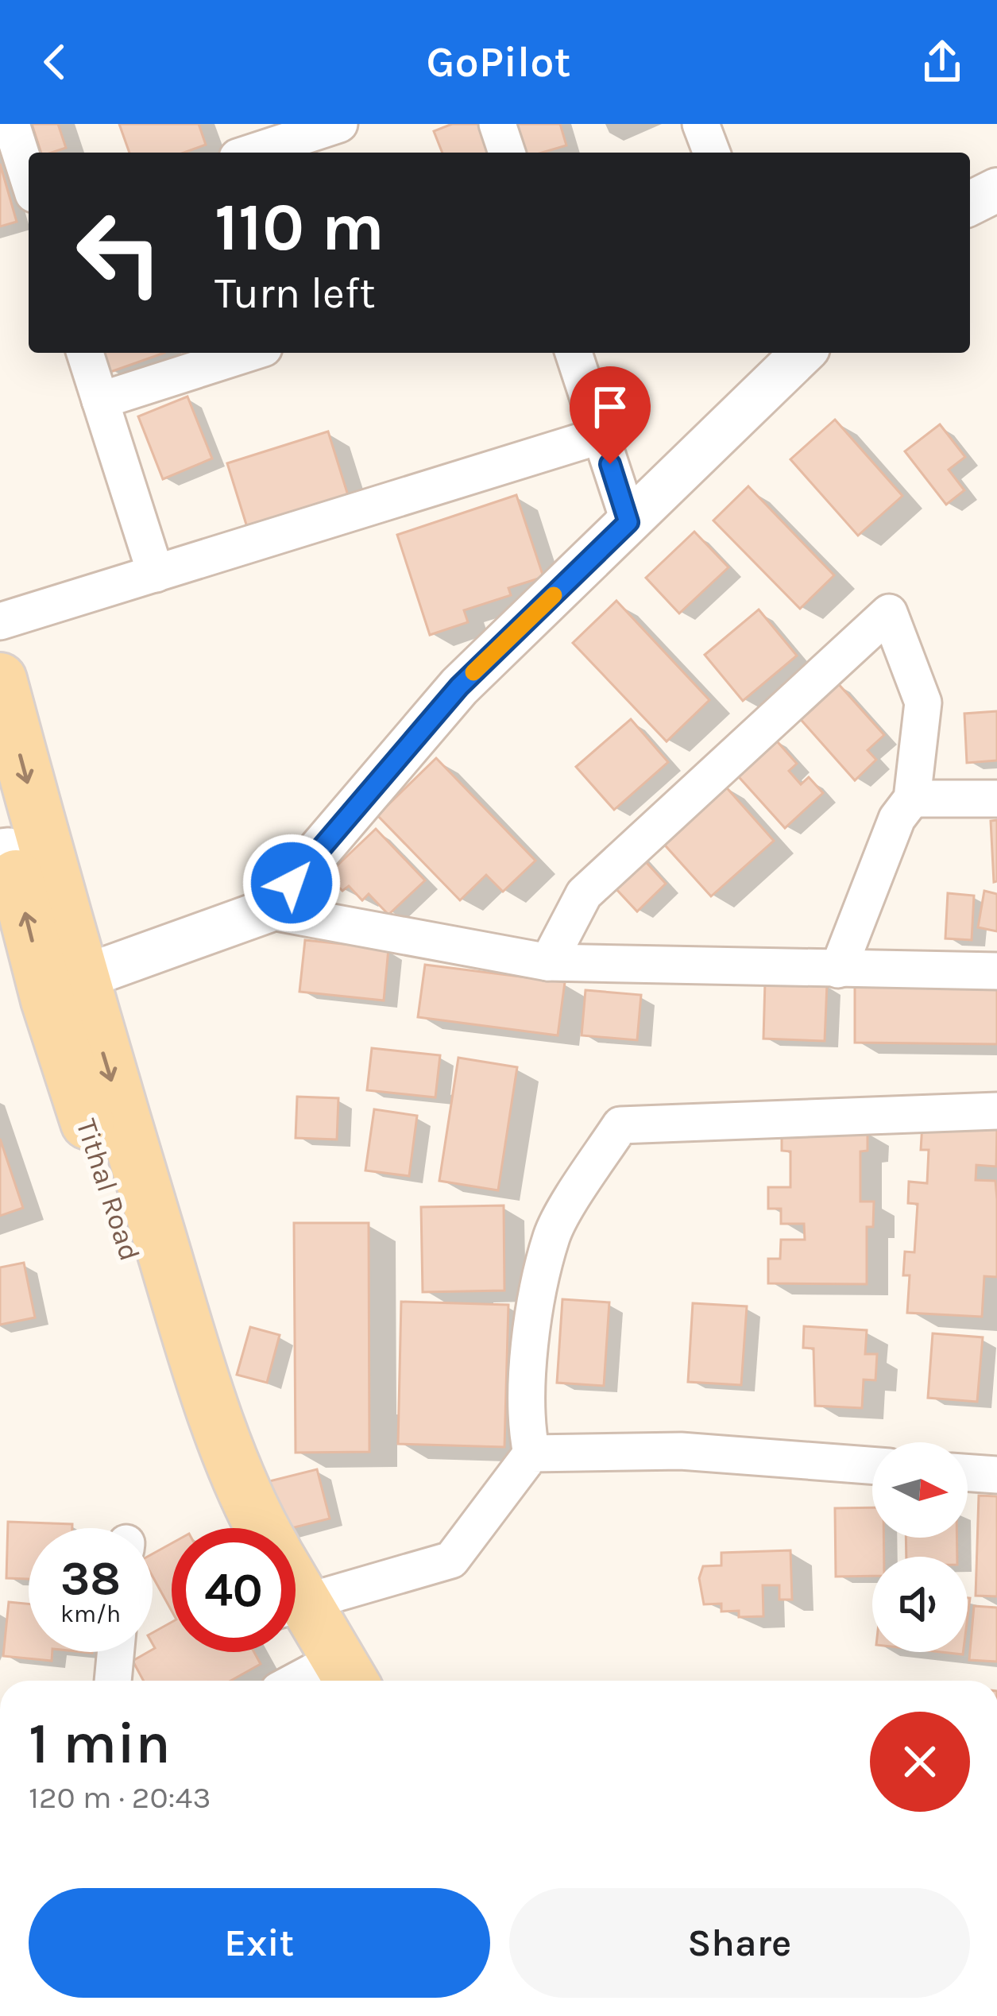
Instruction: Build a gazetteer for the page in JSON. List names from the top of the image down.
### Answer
{
  "streets": {
    "main road": ["Tithal Road"]
  },
  "north": "right",
  "page": {
    "header": "GoPilot",
    "turn": ["110 m", "Turn left"],
    "speed": "38 km/h",
    "limit": "40",
    "heading": ["1 min", "120 m · 20:43"],
    "buttons": ["Exit", "Share"]
  }
}
